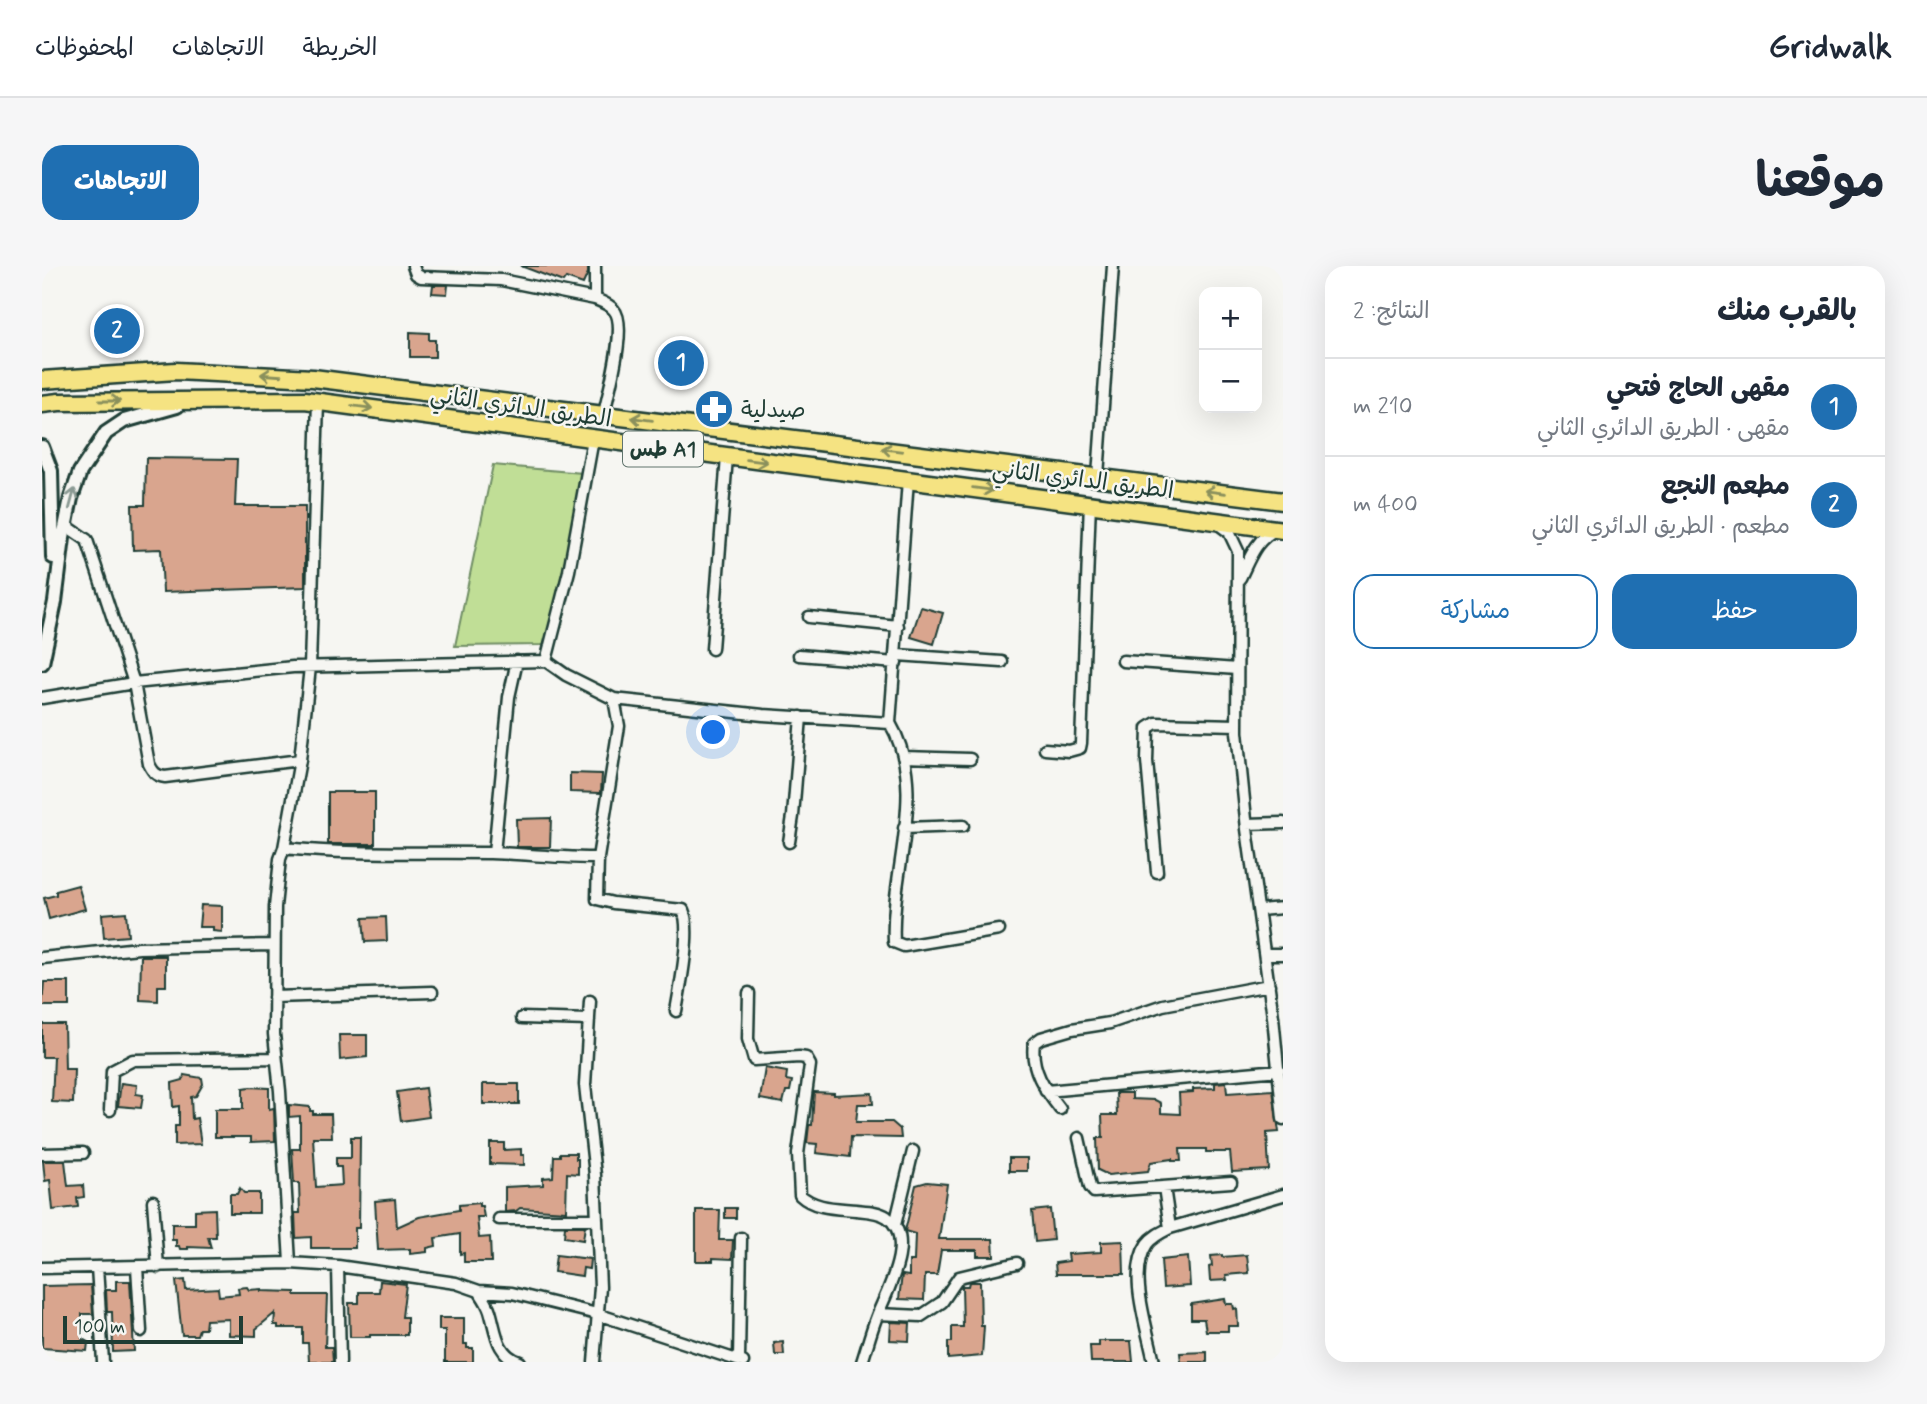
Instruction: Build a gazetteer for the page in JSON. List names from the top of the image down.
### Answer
{
  "streets": {
    "highway": ["الطريق الدائري الثاني", "طس A1"]
  },
  "places": {
    "pharmacy": ["صيدلية"]
  },
  "scale_bar": "100 m",
  "page": {
    "header": "Gridwalk",
    "nav": ["الخريطة", "الاتجاهات", "المحفوظات"],
    "title": "موقعنا",
    "buttons": [
      "الاتجاهات",
      ["حفظ", "مشاركة"]
    ],
    "heading": ["بالقرب منك", "النتائج: 2"],
    "map_buttons": ["+", "−"],
    "pins": ["2", "1"],
    "list": [
      {
        "mark": "1",
        "name": "مقهى الحاج فتحي",
        "note": "مقهى · الطريق الدائري الثاني",
        "value": "210 m"
      },
      {
        "mark": "2",
        "name": "مطعم النجع",
        "note": "مطعم · الطريق الدائري الثاني",
        "value": "400 m"
      }
    ],
    "scale": "100 m"
  }
}
